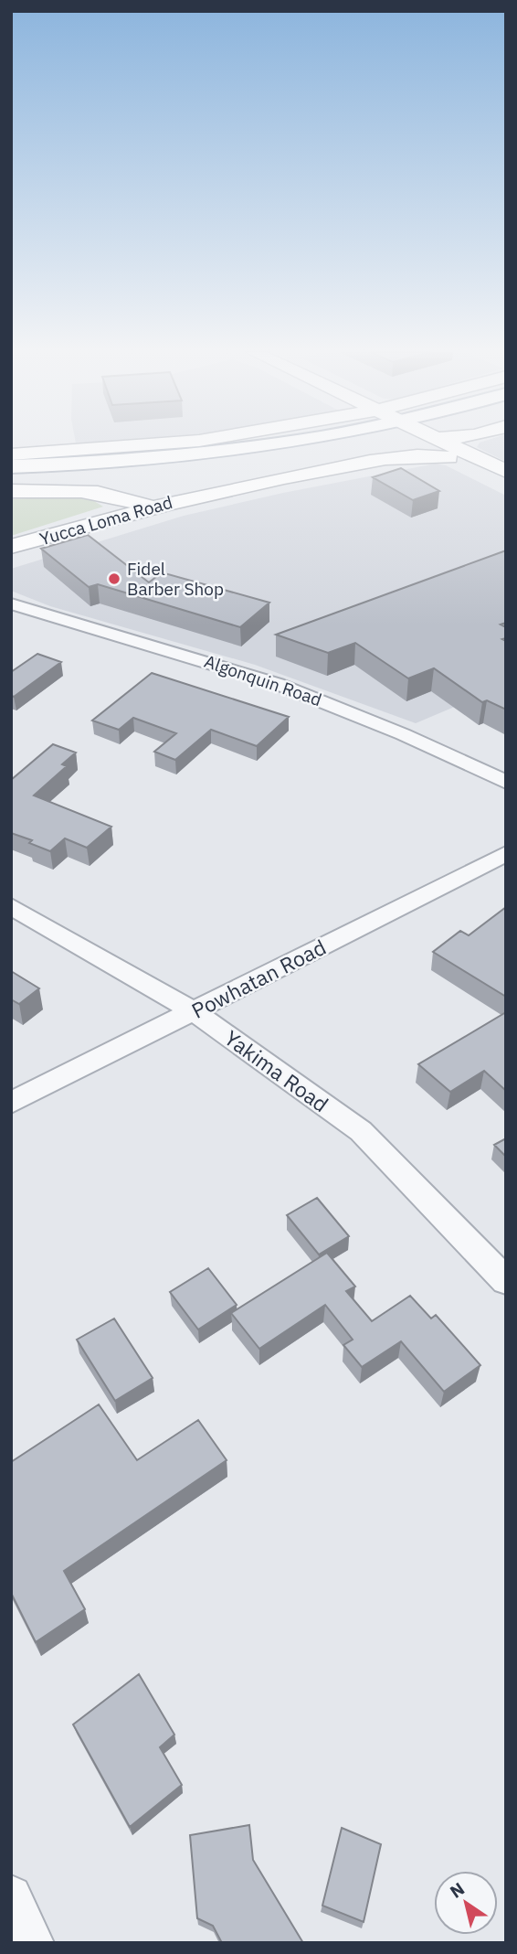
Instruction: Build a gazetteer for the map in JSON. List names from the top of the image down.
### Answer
{
  "streets": {
    "main road": ["Yucca Loma Road"],
    "street": ["Algonquin Road", "Powhatan Road", "Yakima Road"]
  },
  "crossings": [
    ["Powhatan Road", "Yakima Road"]
  ],
  "places": ["Fidel Barber Shop"],
  "north": "top left"
}
